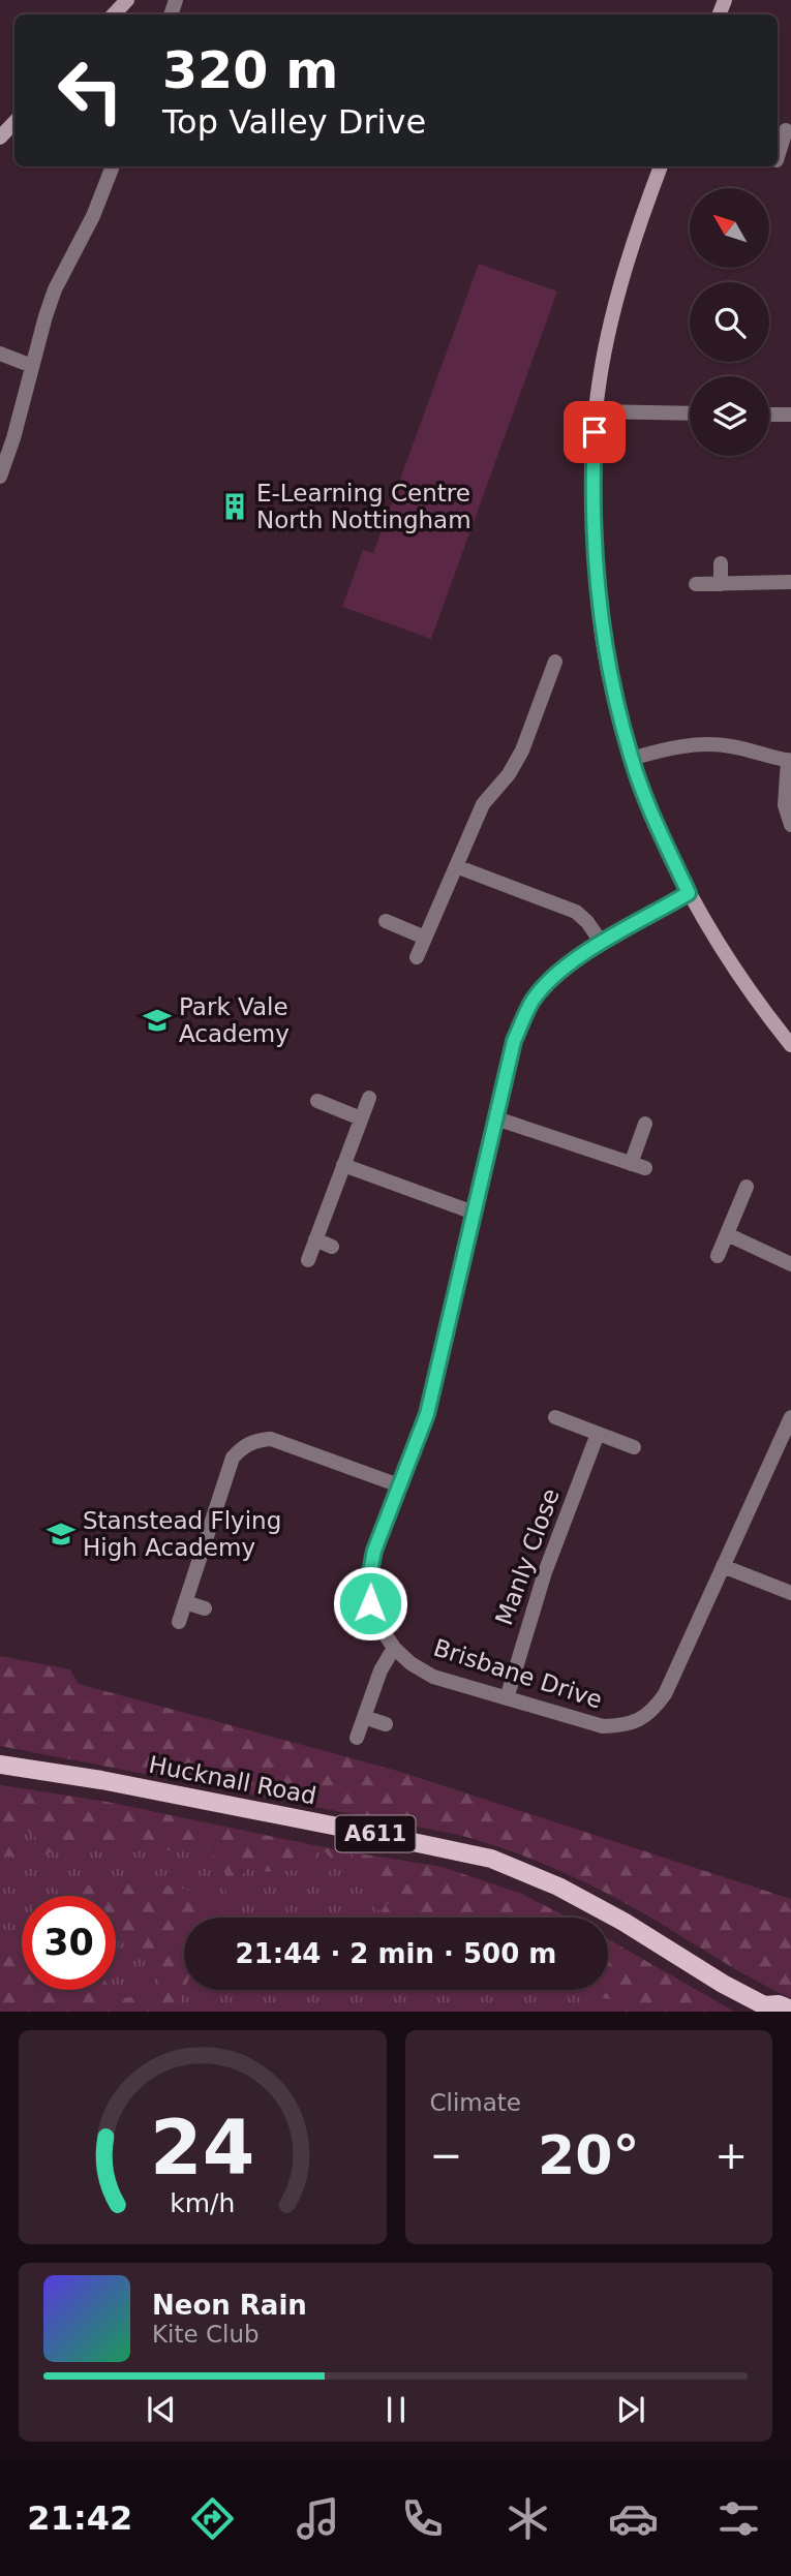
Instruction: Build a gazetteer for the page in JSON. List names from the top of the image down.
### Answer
{
  "streets": {
    "main road": ["Hucknall Road", "A611"],
    "street": ["Manly Close", "Brisbane Drive"]
  },
  "crossings": [
    ["Manly Close", "Brisbane Drive"]
  ],
  "places": {
    "building": ["E-Learning Centre North Nottingham"],
    "school or university": ["Park Vale Academy", "Stanstead Flying High Academy"]
  },
  "north": "top left",
  "page": {
    "turn": ["320 m", "Top Valley Drive"],
    "limit": "30",
    "trip": "21:44 · 2 min · 500 m",
    "tile": "Climate",
    "heat": ["−", "20°", "+"],
    "song": ["Neon Rain", "Kite Club"],
    "tabs": "21:42",
    "gauge": ["24", "km/h"]
  }
}
